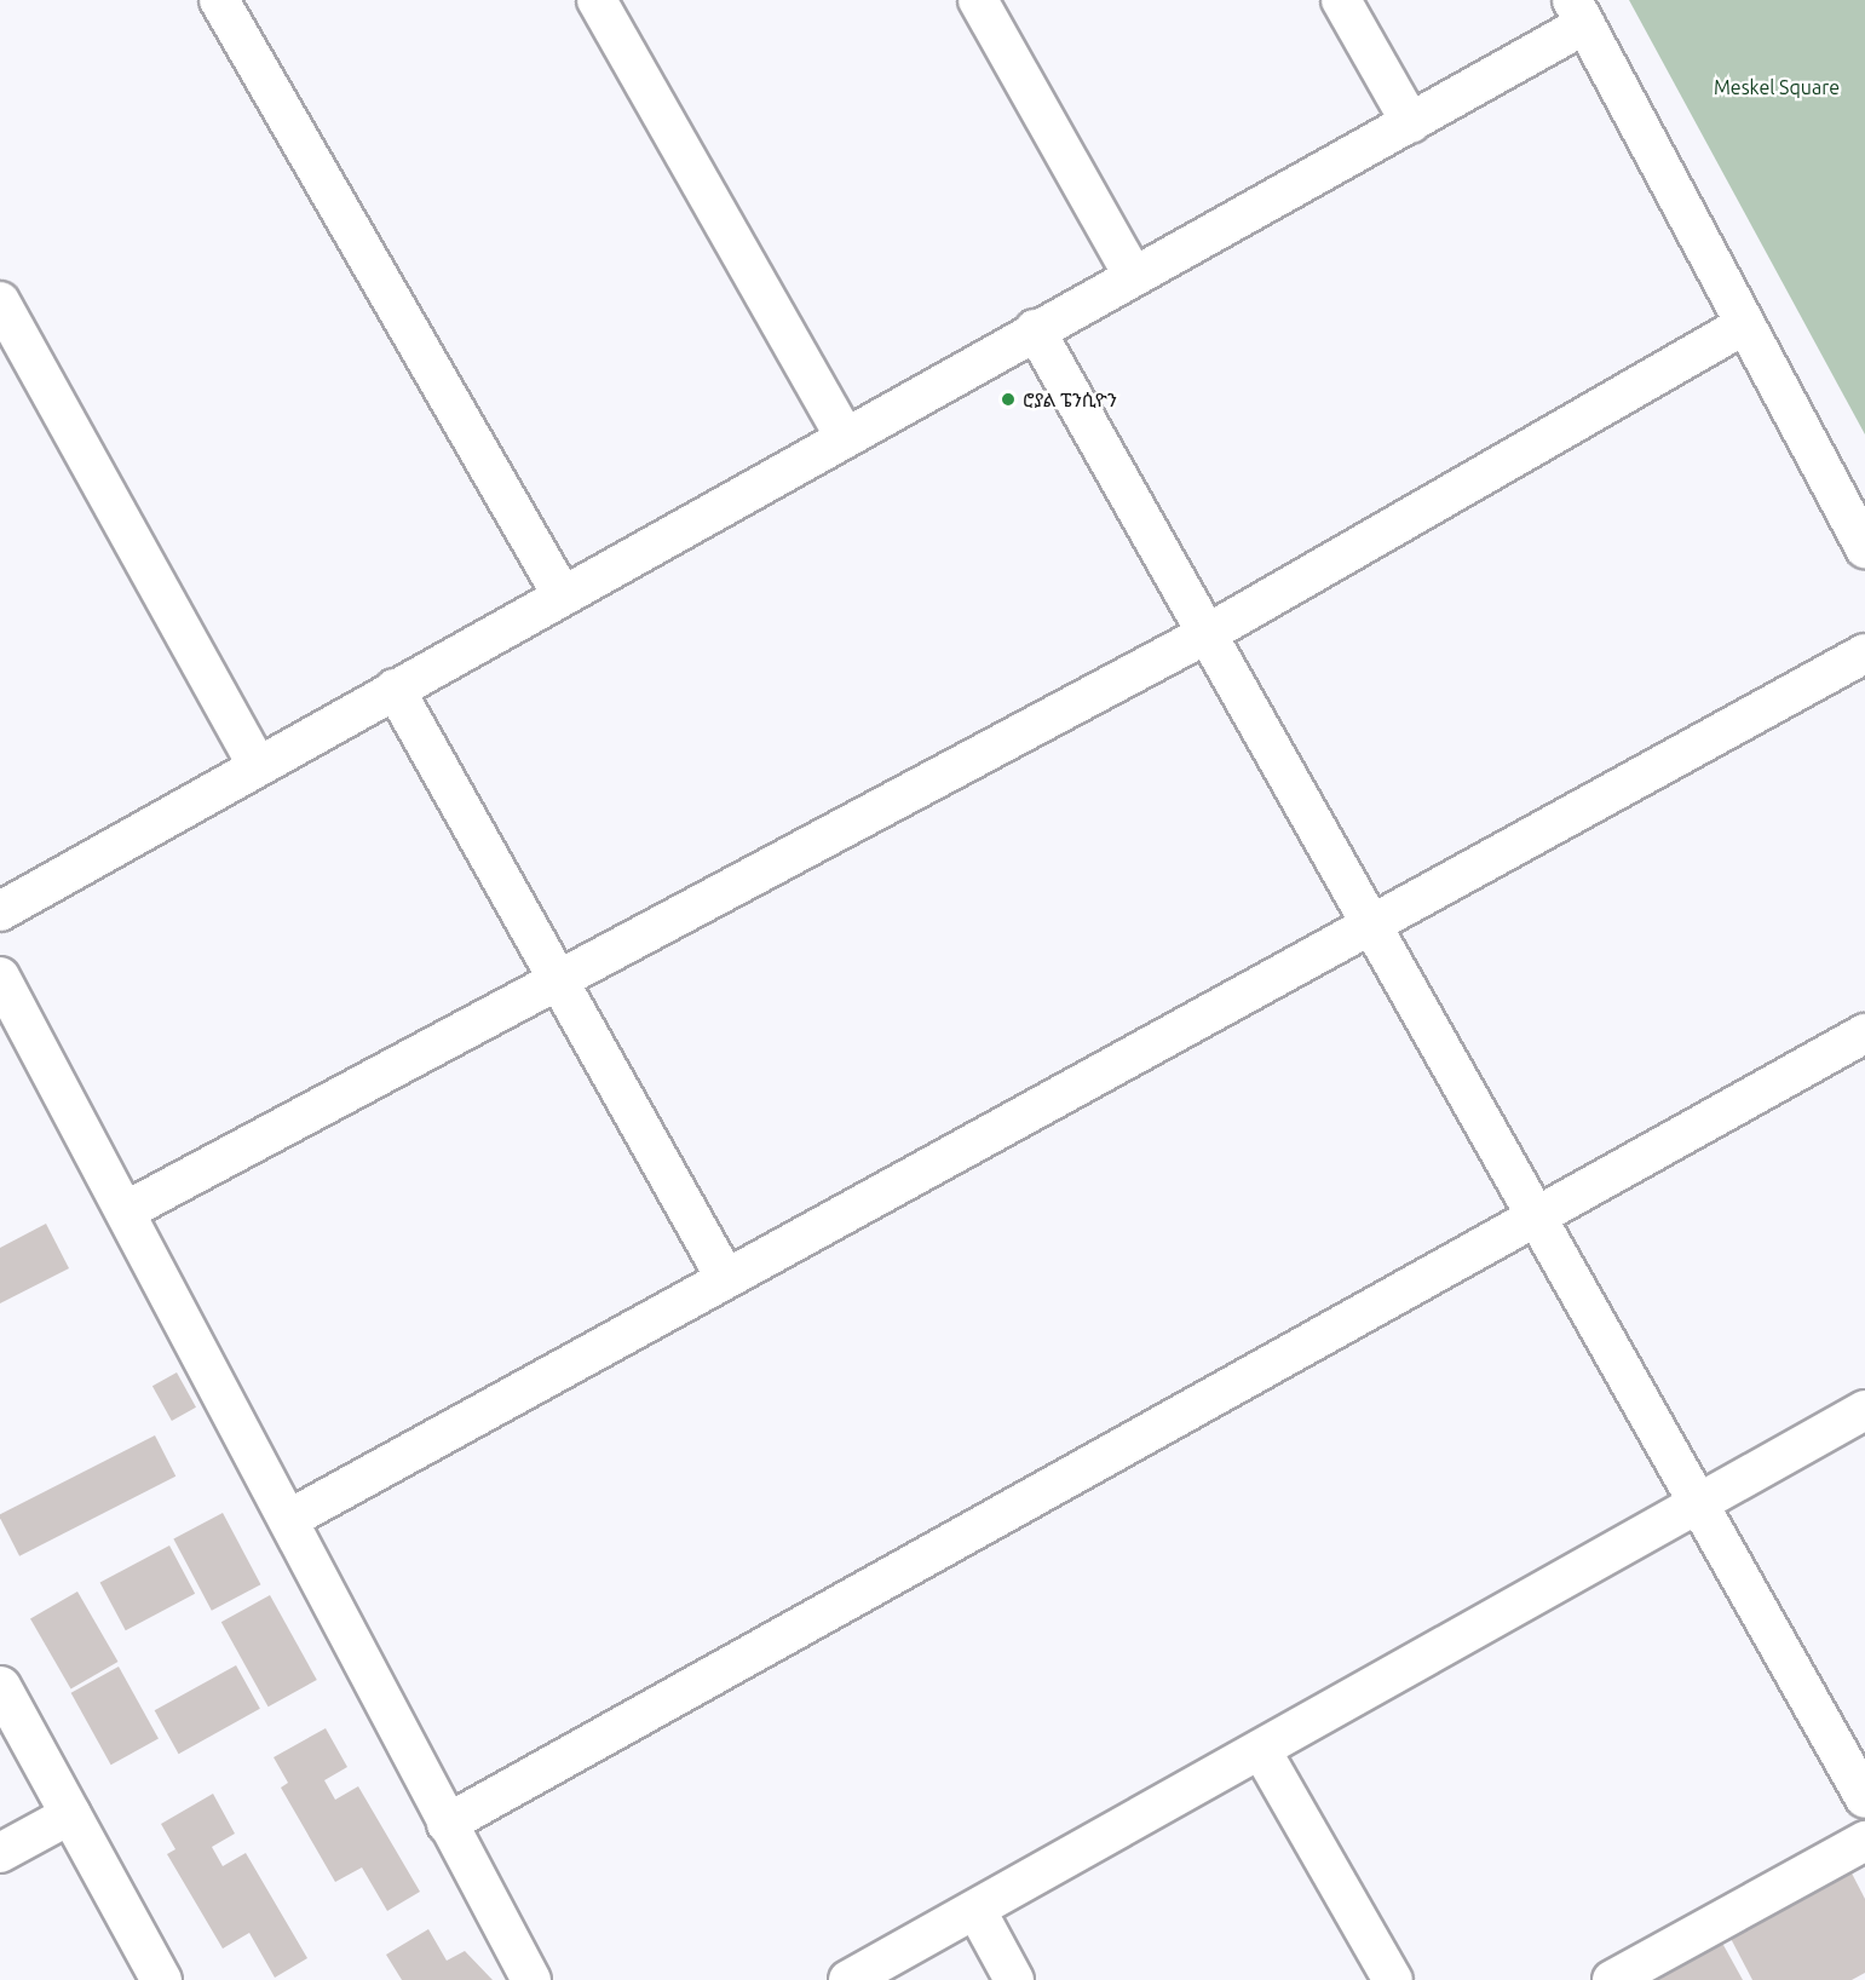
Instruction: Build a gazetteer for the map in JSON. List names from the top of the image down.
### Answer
{
  "parks": ["Meskel Square"],
  "places": ["ሮያል ፔንሲዮን"]
}
